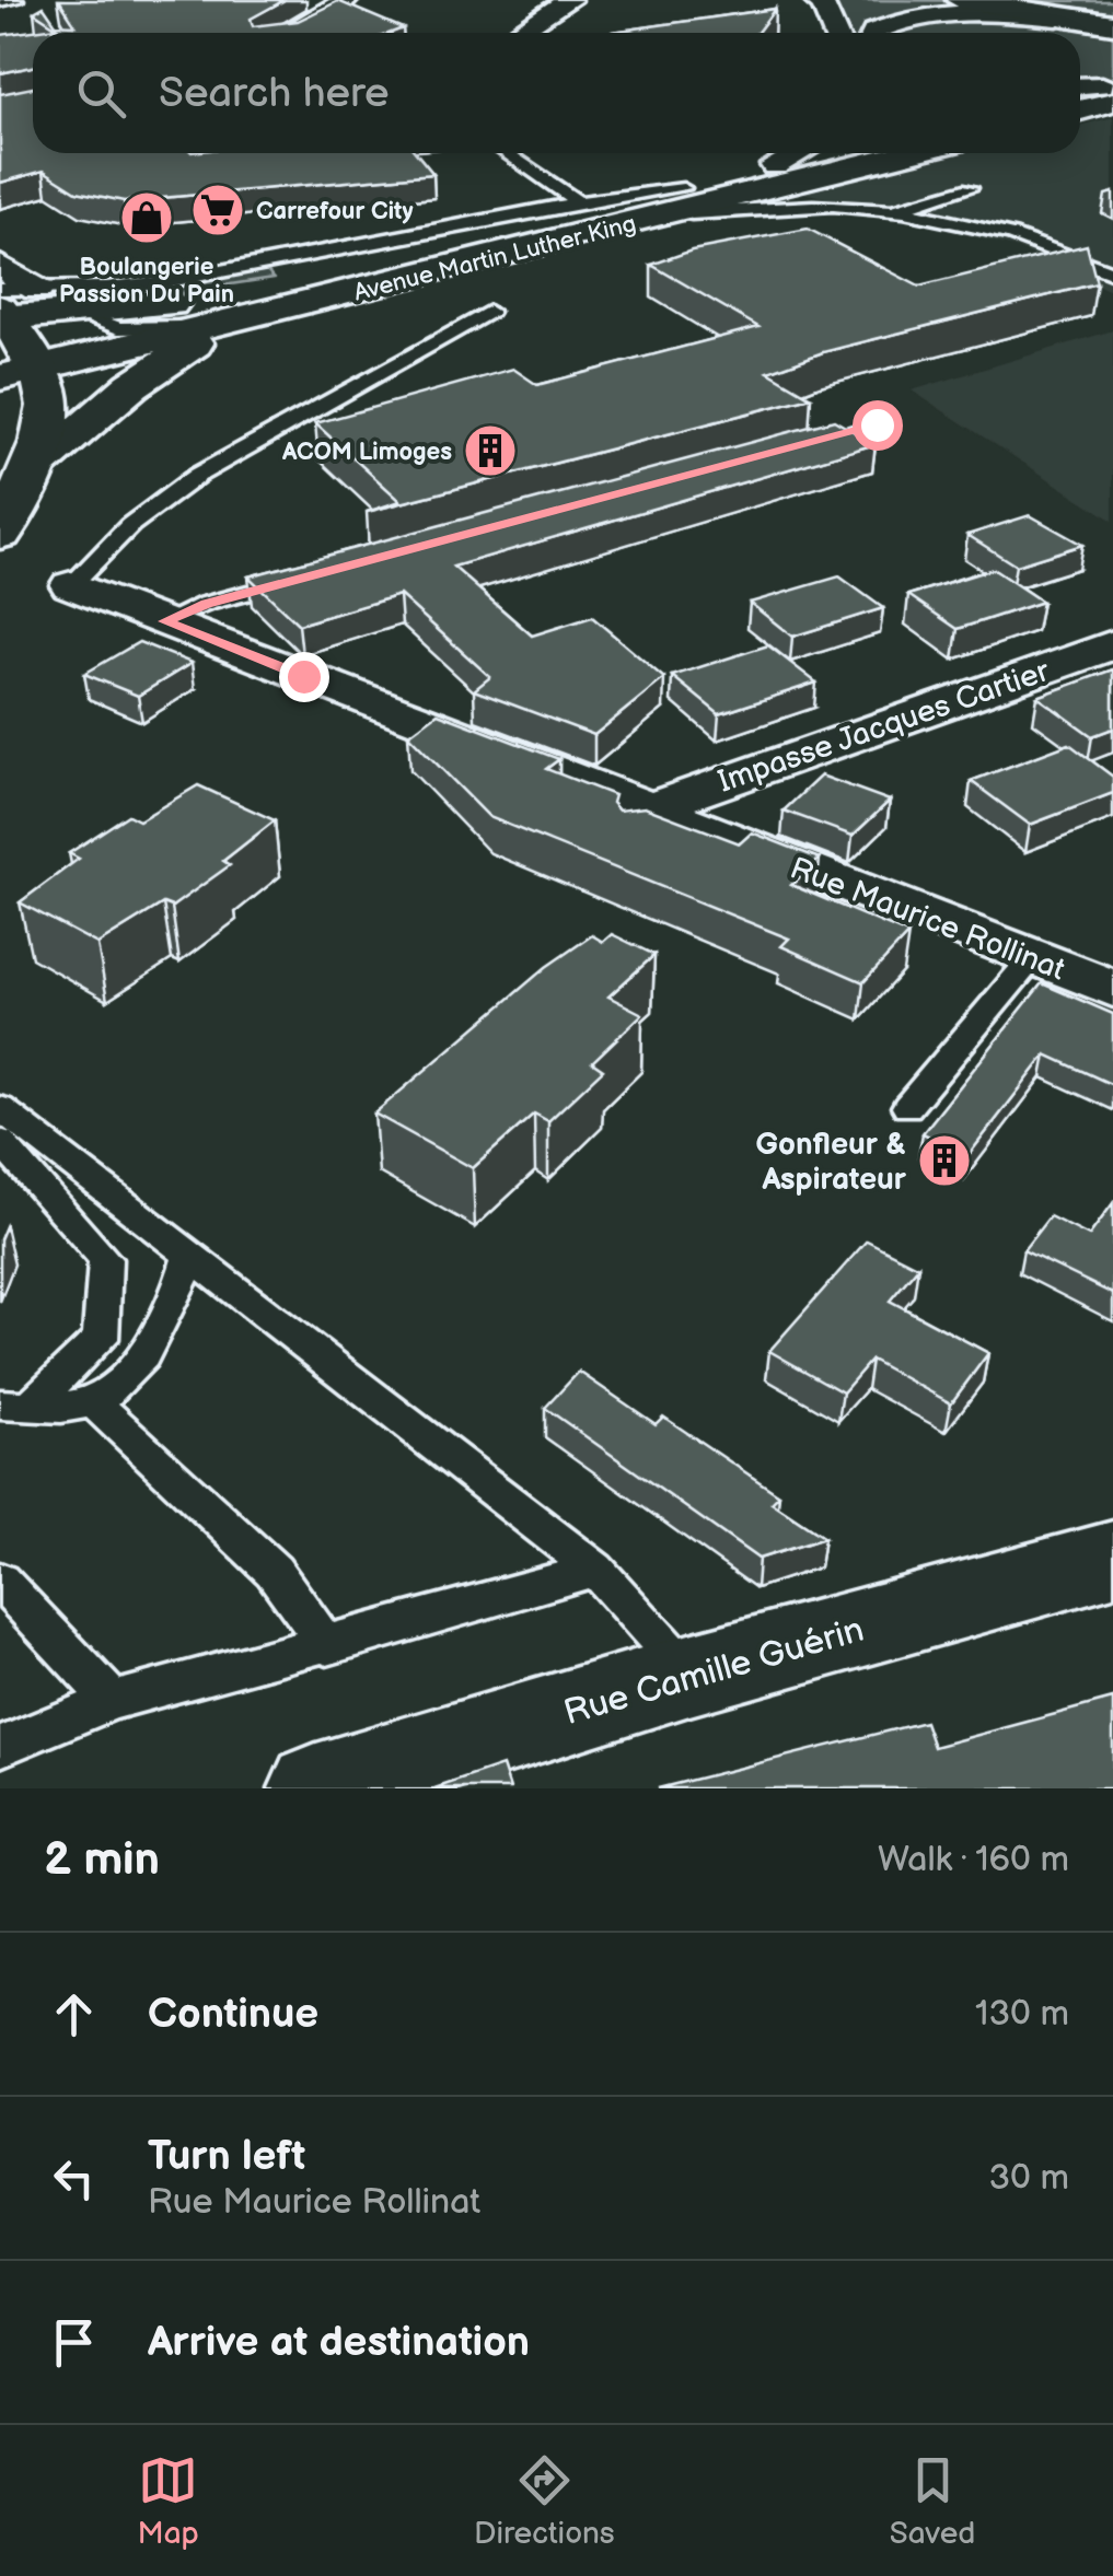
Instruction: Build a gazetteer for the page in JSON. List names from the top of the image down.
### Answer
{
  "streets": {
    "main road": ["Avenue Martin Luther King", "Rue Camille Guérin"],
    "street": ["Impasse Jacques Cartier", "Rue Maurice Rollinat"]
  },
  "crossings": [
    ["Impasse Jacques Cartier", "Rue Maurice Rollinat"]
  ],
  "places": {
    "supermarket": ["Carrefour City"],
    "shop": ["Boulangerie Passion Du Pain"],
    "building": ["ACOM Limoges", "Gonfleur & Aspirateur"]
  },
  "page": {
    "search": "Search here",
    "heading": ["2 min", "Walk · 160 m"],
    "list": [
      ["Continue", "130 m"],
      ["Turn left", "Rue Maurice Rollinat", "30 m"],
      "Arrive at destination"
    ],
    "nav": ["Map", "Directions", "Saved"]
  }
}
